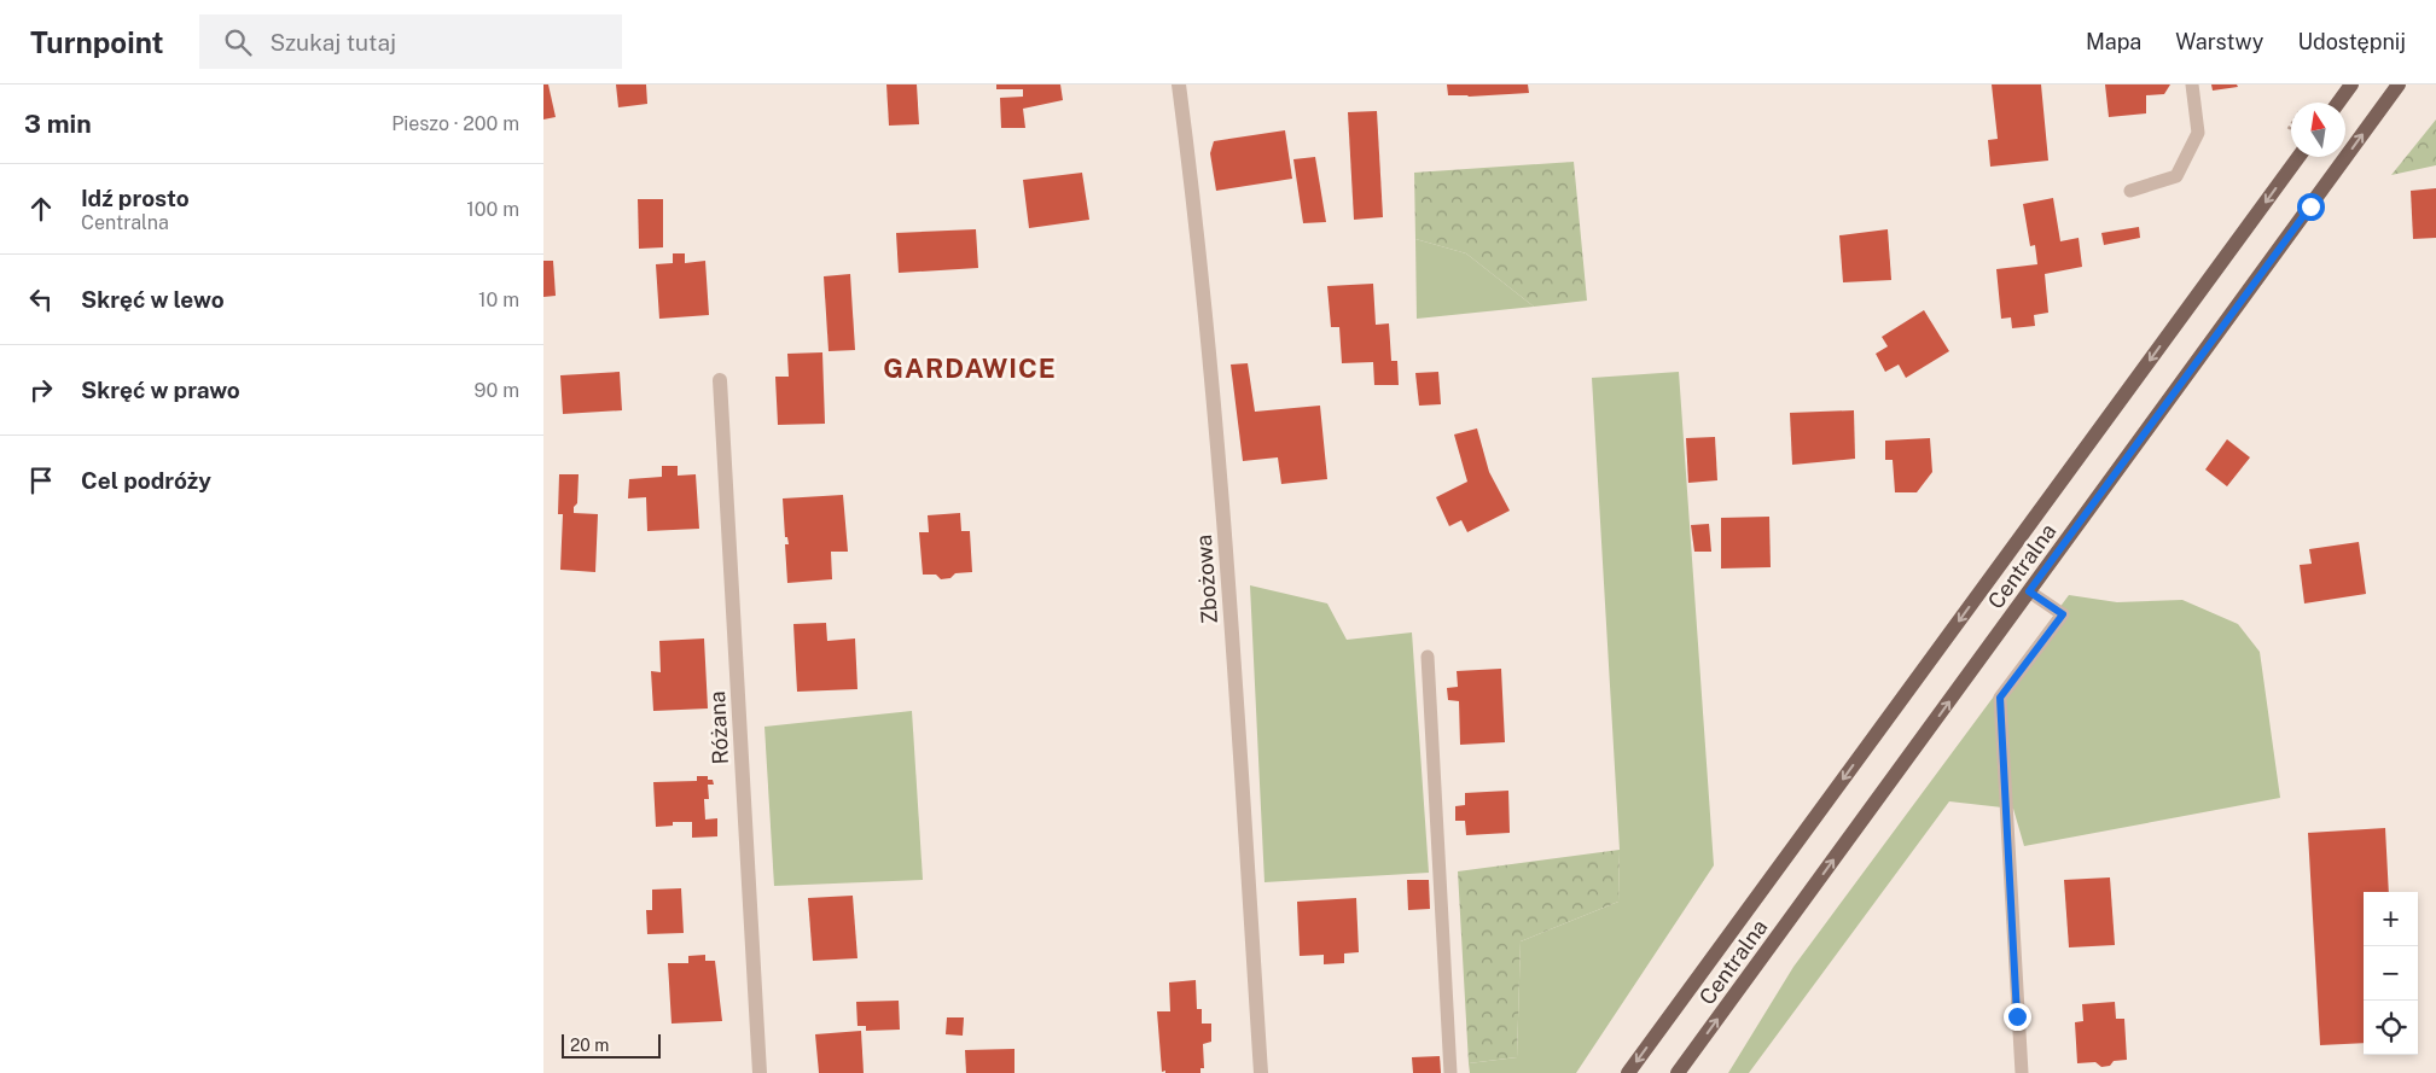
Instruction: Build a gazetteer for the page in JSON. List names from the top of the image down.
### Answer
{
  "streets": {
    "main road": ["Centralna"],
    "street": ["Zbożowa", "Różana"]
  },
  "districts": ["GARDAWICE"],
  "scale_bar": "20 m",
  "north": "top",
  "page": {
    "header": "Turnpoint",
    "search": "Szukaj tutaj",
    "nav": ["Mapa", "Warstwy", "Udostępnij"],
    "heading": ["3 min", "Pieszo · 200 m"],
    "list": [
      ["Idź prosto", "Centralna", "100 m"],
      ["Skręć w lewo", "10 m"],
      ["Skręć w prawo", "90 m"],
      "Cel podróży"
    ],
    "map_buttons": ["+", "−"],
    "scale": "20 m"
  }
}
